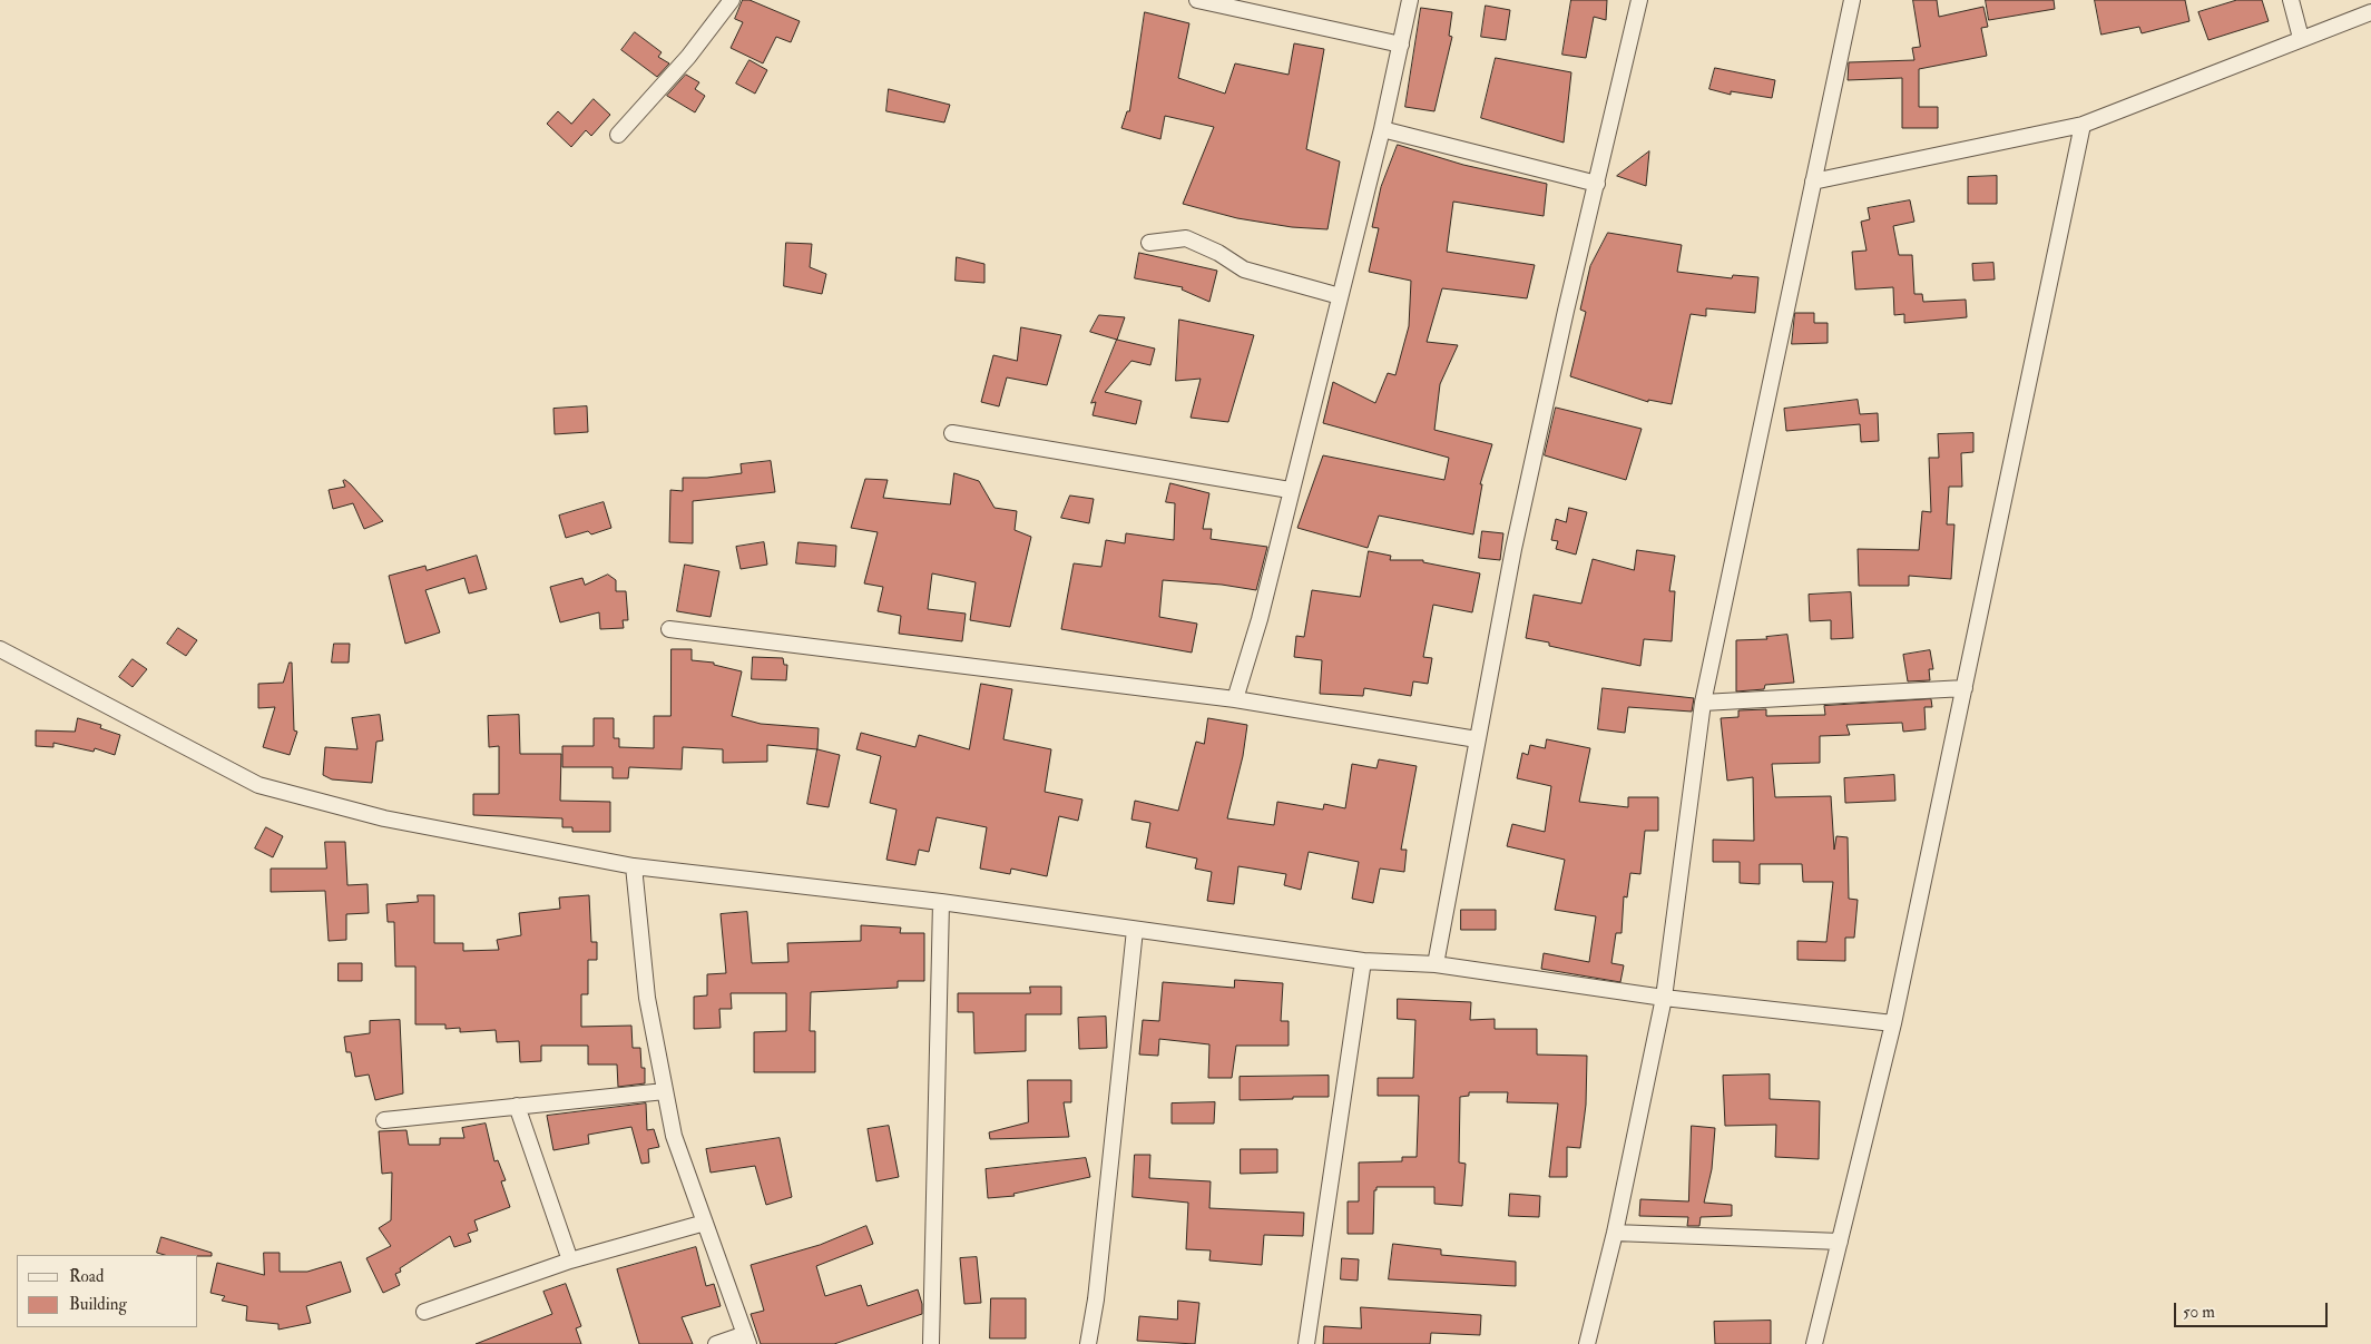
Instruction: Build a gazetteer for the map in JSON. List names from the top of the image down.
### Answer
{
  "legend": ["Road", "Building"],
  "scale_bar": "50 m"
}
